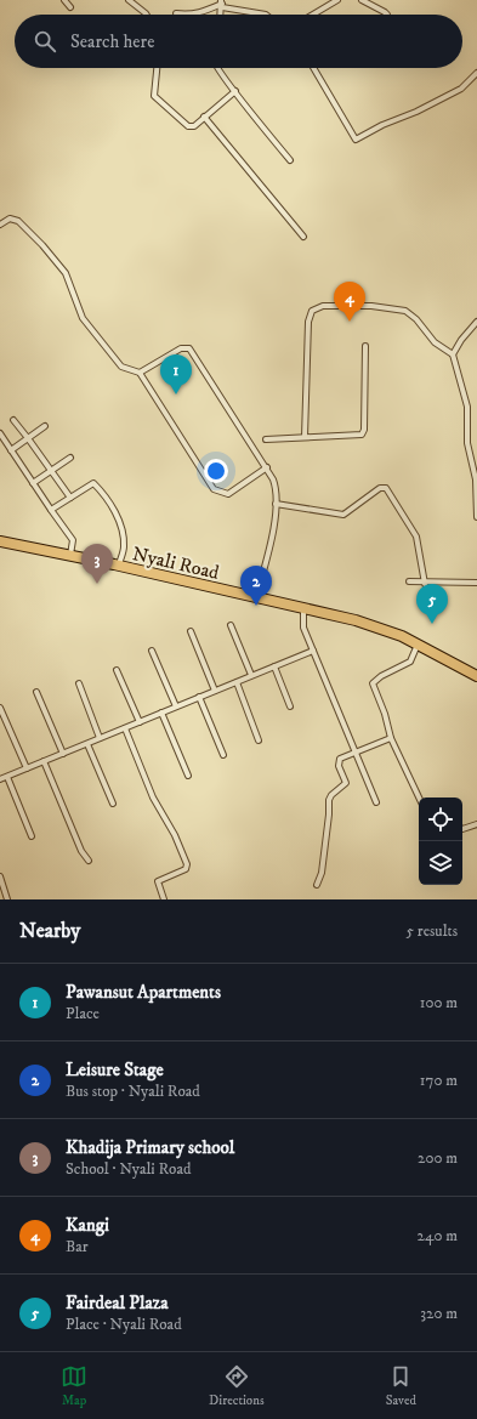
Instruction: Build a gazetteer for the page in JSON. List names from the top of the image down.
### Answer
{
  "streets": {
    "highway": ["Nyali Road"]
  },
  "page": {
    "search": "Search here",
    "pins": [
      "4",
      "1",
      "3",
      "2",
      "5"
    ],
    "heading": ["Nearby", "5 results"],
    "list": [
      {
        "mark": "1",
        "name": "Pawansut Apartments",
        "note": "Place",
        "value": "100 m"
      },
      {
        "mark": "2",
        "name": "Leisure Stage",
        "note": "Bus stop · Nyali Road",
        "value": "170 m"
      },
      {
        "mark": "3",
        "name": "Khadija Primary school",
        "note": "School · Nyali Road",
        "value": "200 m"
      },
      {
        "mark": "4",
        "name": "Kangi",
        "note": "Bar",
        "value": "240 m"
      },
      {
        "mark": "5",
        "name": "Fairdeal Plaza",
        "note": "Place · Nyali Road",
        "value": "320 m"
      }
    ],
    "nav": ["Map", "Directions", "Saved"]
  }
}
